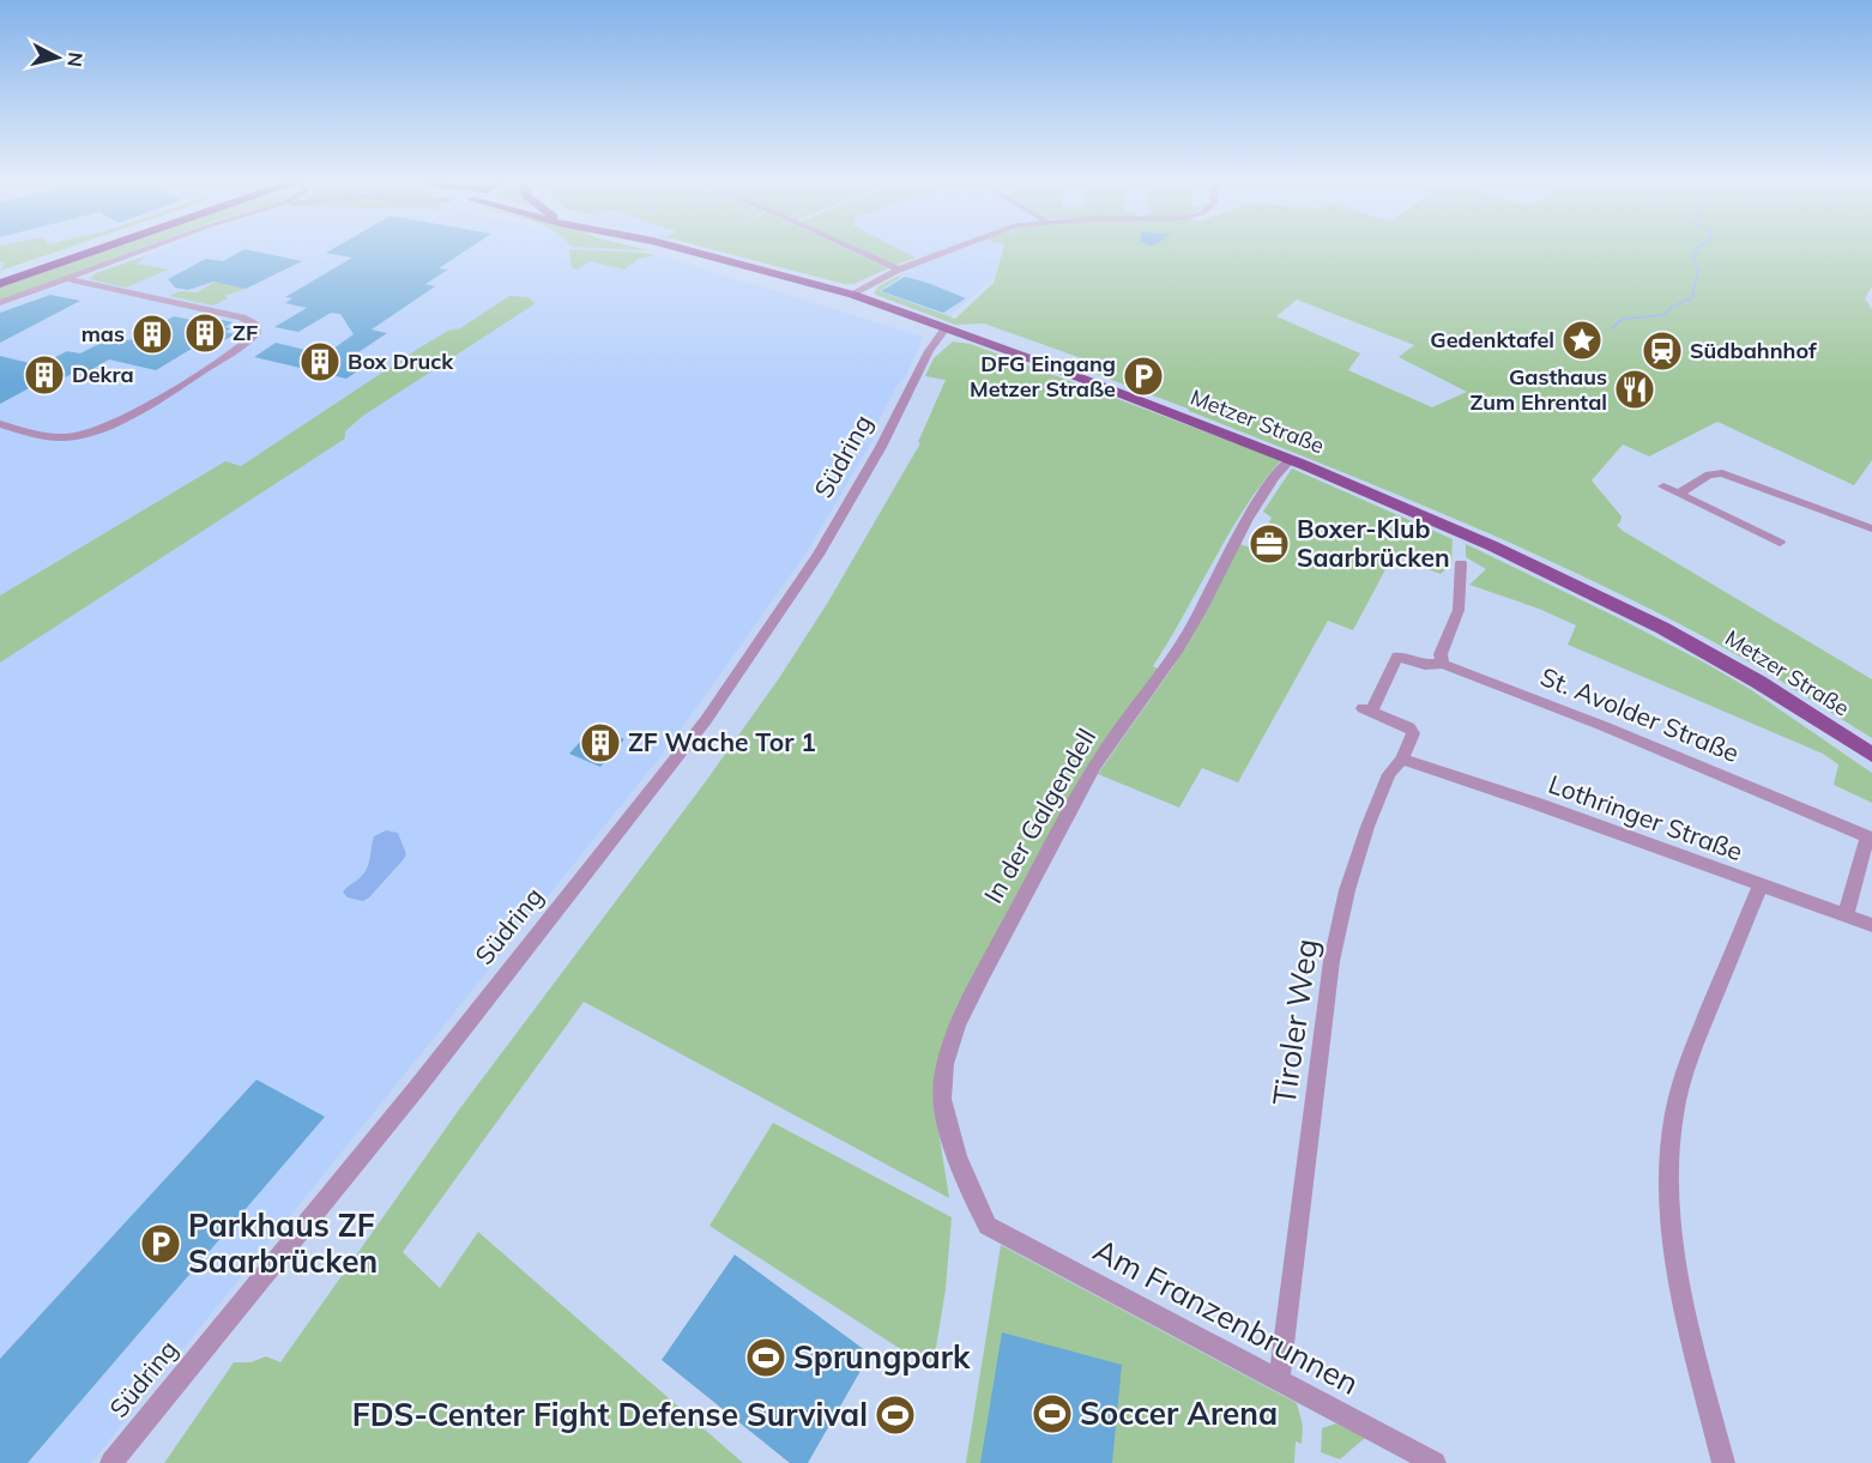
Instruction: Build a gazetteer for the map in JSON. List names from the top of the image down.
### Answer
{
  "streets": {
    "main road": ["Metzer Straße"],
    "street": [
      "Südring",
      "St. Avolder Straße",
      "In der Galgendell",
      "Lothringer Straße",
      "Tiroler Weg",
      "Am Franzenbrunnen"
    ]
  },
  "crossings": [
    ["Metzer Straße", "Südring"],
    ["Metzer Straße", "In der Galgendell"],
    ["St. Avolder Straße", "Lothringer Straße"],
    ["St. Avolder Straße", "Tiroler Weg"],
    ["In der Galgendell", "Am Franzenbrunnen"],
    ["Lothringer Straße", "Tiroler Weg"],
    ["Tiroler Weg", "Am Franzenbrunnen"]
  ],
  "places": {
    "building": [
      "ZF",
      "mas",
      "Box Druck",
      "Dekra",
      "ZF Wache Tor 1"
    ],
    "place": ["Gedenktafel"],
    "station": ["Südbahnhof"],
    "parking": ["DFG Eingang Metzer Straße", "Parkhaus ZF Saarbrücken"],
    "restaurant": ["Gasthaus Zum Ehrental"],
    "office": ["Boxer-Klub Saarbrücken"],
    "sports": ["Sprungpark", "Soccer Arena", "FDS-Center Fight Defense Survival"]
  },
  "north": "right"
}
